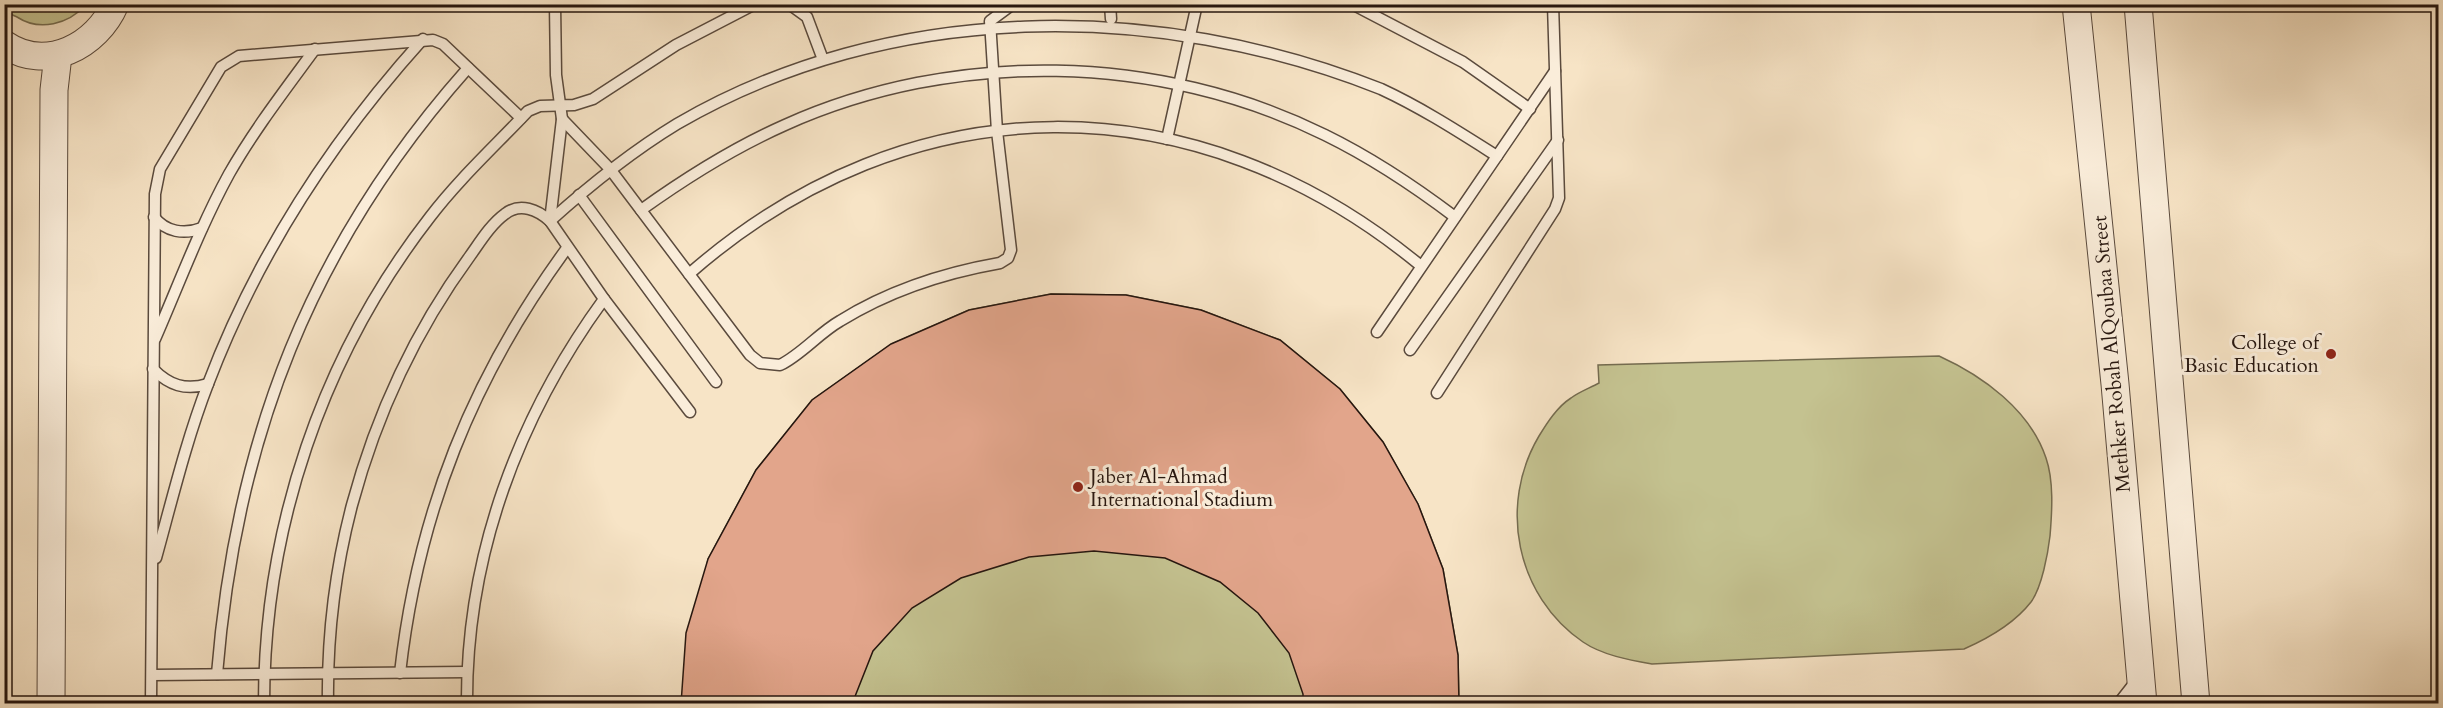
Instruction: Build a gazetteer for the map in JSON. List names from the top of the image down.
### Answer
{
  "streets": {
    "street": ["Methker Robah AlQoubaa Street"]
  },
  "places": ["College of Basic Education", "Jaber Al-Ahmad International Stadium"]
}
